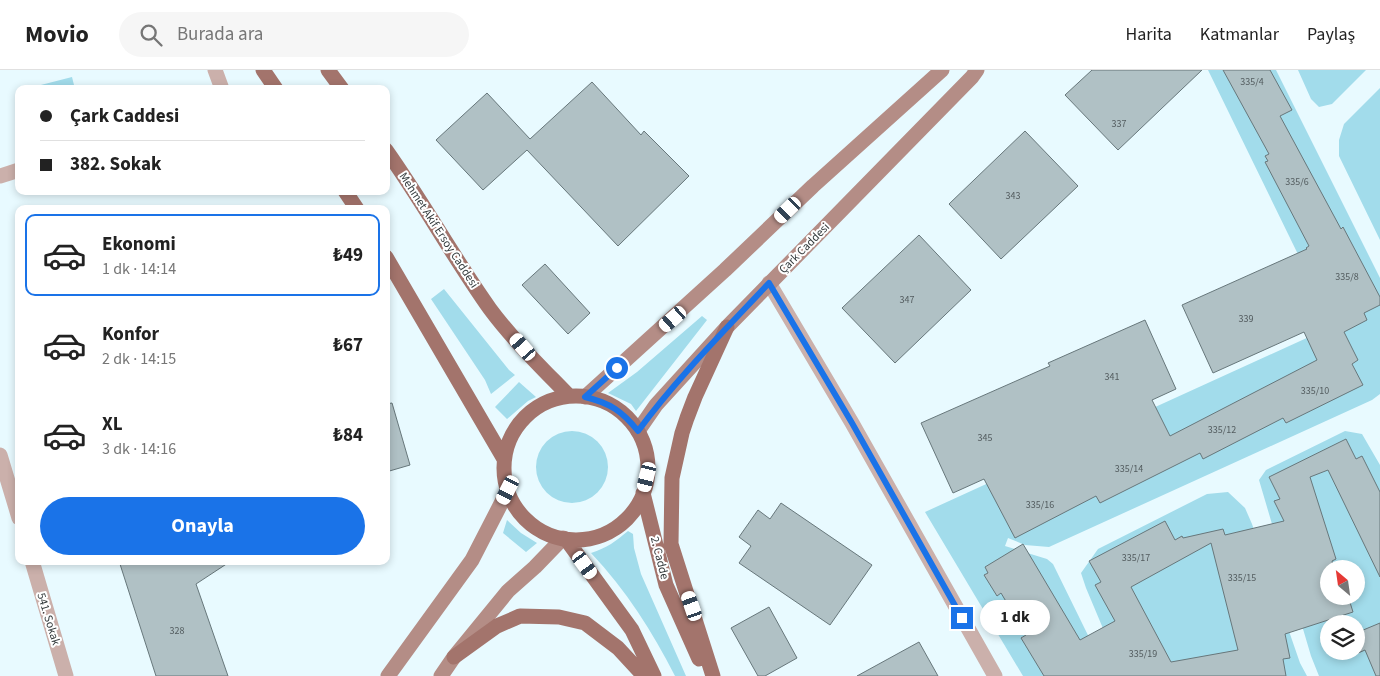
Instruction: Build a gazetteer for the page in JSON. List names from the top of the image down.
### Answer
{
  "streets": {
    "main road": ["Mehmet Akif Ersoy Caddesi", "Çark Caddesi", "2. Cadde"],
    "street": ["541. Sokak"]
  },
  "crossings": [
    ["Mehmet Akif Ersoy Caddesi", "Çark Caddesi"],
    ["Mehmet Akif Ersoy Caddesi", "2. Cadde"],
    ["Çark Caddesi", "2. Cadde"]
  ],
  "house_numbers": [
    "335/4",
    "337",
    "335/6",
    "343",
    "335/8",
    "347",
    "339",
    "341",
    "335/10",
    "335/12",
    "345",
    "335/14",
    "335/16",
    "335/17",
    "335/15",
    "328",
    "335/19"
  ],
  "north": "top left",
  "page": {
    "header": "Movio",
    "search": "Burada ara",
    "nav": ["Harita", "Katmanlar", "Paylaş"],
    "banner": ["Çark Caddesi", "382. Sokak"],
    "list": [
      {
        "name": "Ekonomi",
        "note": "1 dk · 14:14",
        "value": "₺49"
      },
      {
        "name": "Konfor",
        "note": "2 dk · 14:15",
        "value": "₺67"
      },
      {
        "name": "XL",
        "note": "3 dk · 14:16",
        "value": "₺84"
      }
    ],
    "buttons": "Onayla",
    "bubble": "1 dk"
  }
}
